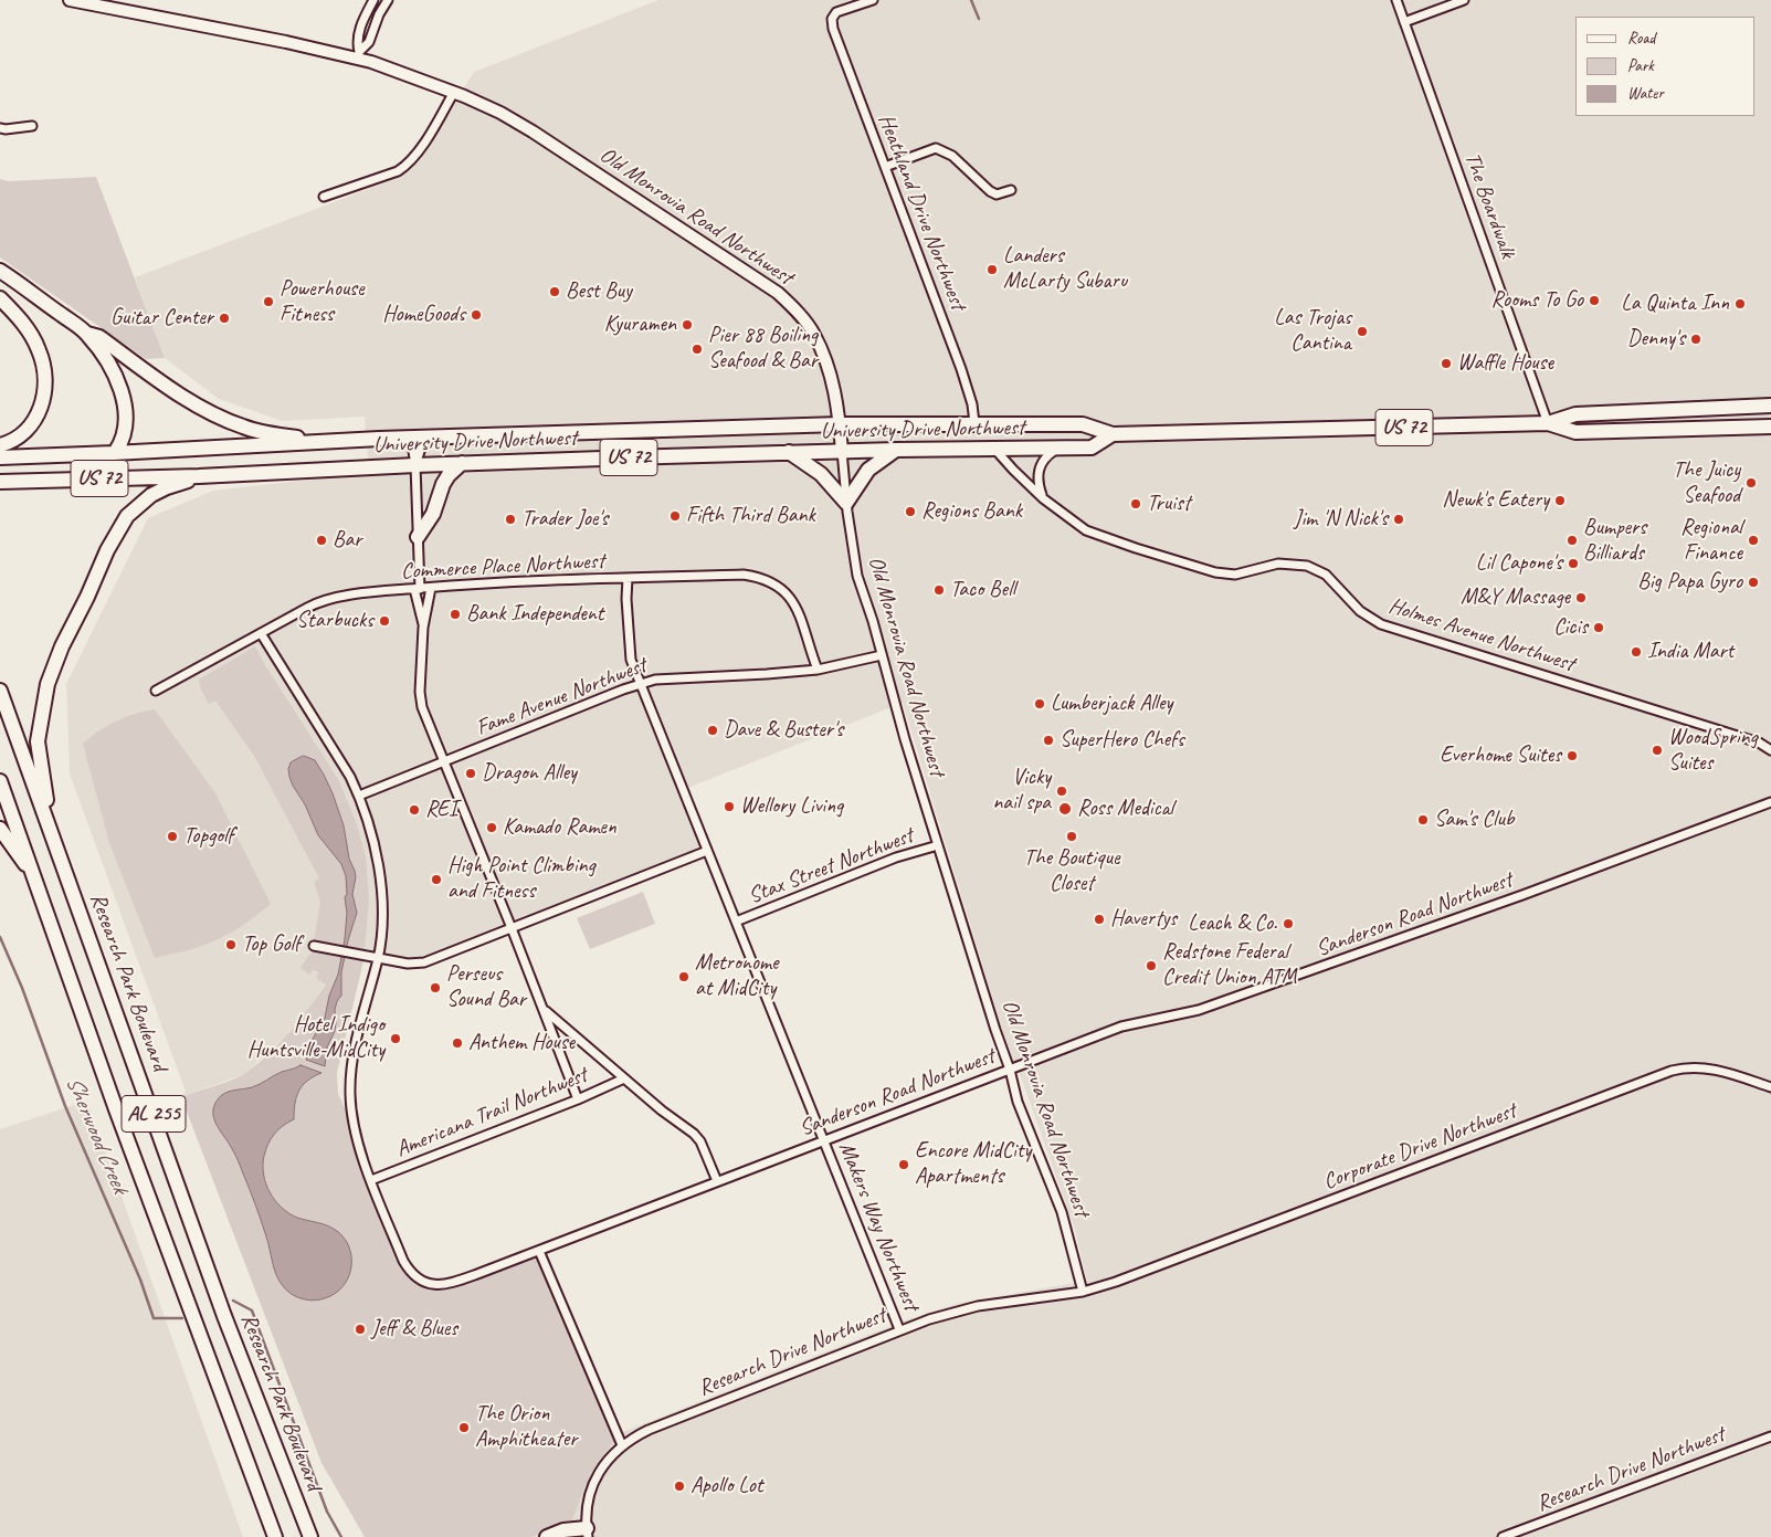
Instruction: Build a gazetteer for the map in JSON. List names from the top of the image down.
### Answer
{
  "streets": {
    "highway": [
      "US 72",
      "University Drive Northwest",
      "Research Park Boulevard",
      "AL 255"
    ],
    "street": [
      "The Boardwalk",
      "Heathland Drive Northwest",
      "Old Monrovia Road Northwest",
      "Commerce Place Northwest",
      "Holmes Avenue Northwest",
      "Fame Avenue Northwest",
      "Stax Street Northwest",
      "Sanderson Road Northwest",
      "Americana Trail Northwest",
      "Corporate Drive Northwest",
      "Makers Way Northwest",
      "Research Drive Northwest"
    ]
  },
  "crossings": [
    ["The Boardwalk", "University Drive Northwest"],
    ["Heathland Drive Northwest", "University Drive Northwest"],
    ["Old Monrovia Road Northwest", "University Drive Northwest"],
    ["Old Monrovia Road Northwest", "Fame Avenue Northwest"],
    ["Old Monrovia Road Northwest", "Stax Street Northwest"],
    ["Old Monrovia Road Northwest", "Sanderson Road Northwest"],
    ["Old Monrovia Road Northwest", "Corporate Drive Northwest"],
    ["Old Monrovia Road Northwest", "Research Drive Northwest"],
    ["University Drive Northwest", "Holmes Avenue Northwest"],
    ["Commerce Place Northwest", "Fame Avenue Northwest"],
    ["Commerce Place Northwest", "Sanderson Road Northwest"],
    ["Commerce Place Northwest", "Makers Way Northwest"],
    ["Fame Avenue Northwest", "Sanderson Road Northwest"],
    ["Fame Avenue Northwest", "Makers Way Northwest"],
    ["Stax Street Northwest", "Makers Way Northwest"],
    ["Sanderson Road Northwest", "Americana Trail Northwest"],
    ["Sanderson Road Northwest", "Makers Way Northwest"],
    ["Corporate Drive Northwest", "Research Drive Northwest"],
    ["Makers Way Northwest", "Research Drive Northwest"]
  ],
  "water": ["Sherwood Creek"],
  "places": [
    "Landers McLarty Subaru",
    "Best Buy",
    "Rooms To Go",
    "Powerhouse Fitness",
    "La Quinta Inn",
    "HomeGoods",
    "Guitar Center",
    "Kyuramen",
    "Las Trojas Cantina",
    "Denny's",
    "Pier 88 Boiling Seafood & Bar",
    "Waffle House",
    "The Juicy Seafood",
    "Newk's Eatery",
    "Truist",
    "Regions Bank",
    "Fifth Third Bank",
    "Trader Joe's",
    "Jim 'N Nick's",
    "Bar",
    "Bumpers Billiards",
    "Regional Finance",
    "Lil Capone's",
    "Big Papa Gyro",
    "Taco Bell",
    "M&Y Massage",
    "Bank Independent",
    "Starbucks",
    "Cicis",
    "India Mart",
    "Lumberjack Alley",
    "Dave & Buster's",
    "SuperHero Chefs",
    "WoodSpring Suites",
    "Everhome Suites",
    "Dragon Alley",
    "Vicky nail spa",
    "Wellory Living",
    "Ross Medical",
    "REI",
    "Sam's Club",
    "Kamado Ramen",
    "Topgolf",
    "The Boutique Closet",
    "High Point Climbing and Fitness",
    "Havertys",
    "Leach & Co.",
    "Top Golf",
    "Redstone Federal Credit Union ATM",
    "Metronome at MidCity",
    "Perseus Sound Bar",
    "Hotel Indigo Huntsville-MidCity",
    "Anthem House",
    "Encore MidCity Apartments",
    "Jeff & Blues",
    "The Orion Amphitheater",
    "Apollo Lot"
  ],
  "legend": ["Road", "Park", "Water"]
}
